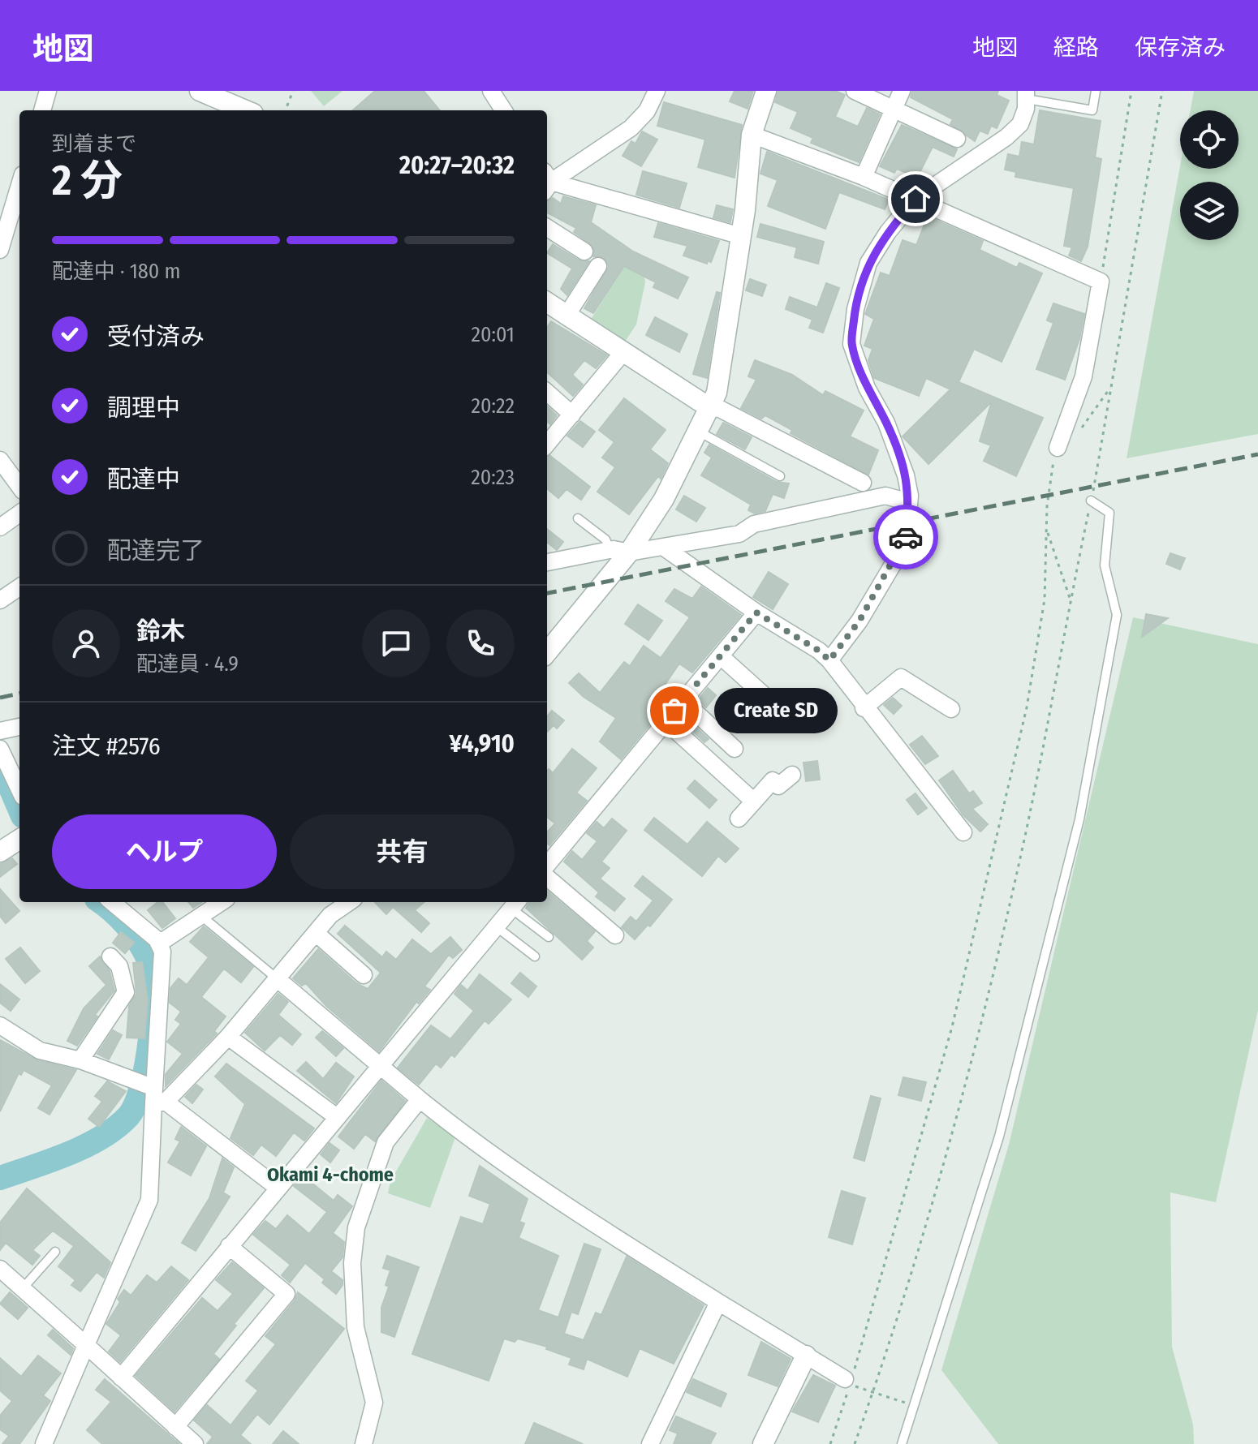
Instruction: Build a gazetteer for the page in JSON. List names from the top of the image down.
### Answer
{
  "districts": ["Okami 4-chome"],
  "places": ["Create SD"],
  "page": {
    "header": "地図",
    "nav": ["地図", "経路", "保存済み"],
    "heading": ["2 分", "到着まで", "20:27–20:32"],
    "panel": [
      "鈴木",
      "配達員 · 4.9",
      "注文 #2576",
      "¥4,910"
    ],
    "bar": "配達中 · 180 m",
    "list": [
      ["受付済み", "20:01"],
      ["調理中", "20:22"],
      ["配達中", "20:23"],
      "配達完了"
    ],
    "bubble": "Create SD",
    "buttons": ["ヘルプ", "共有"]
  }
}
